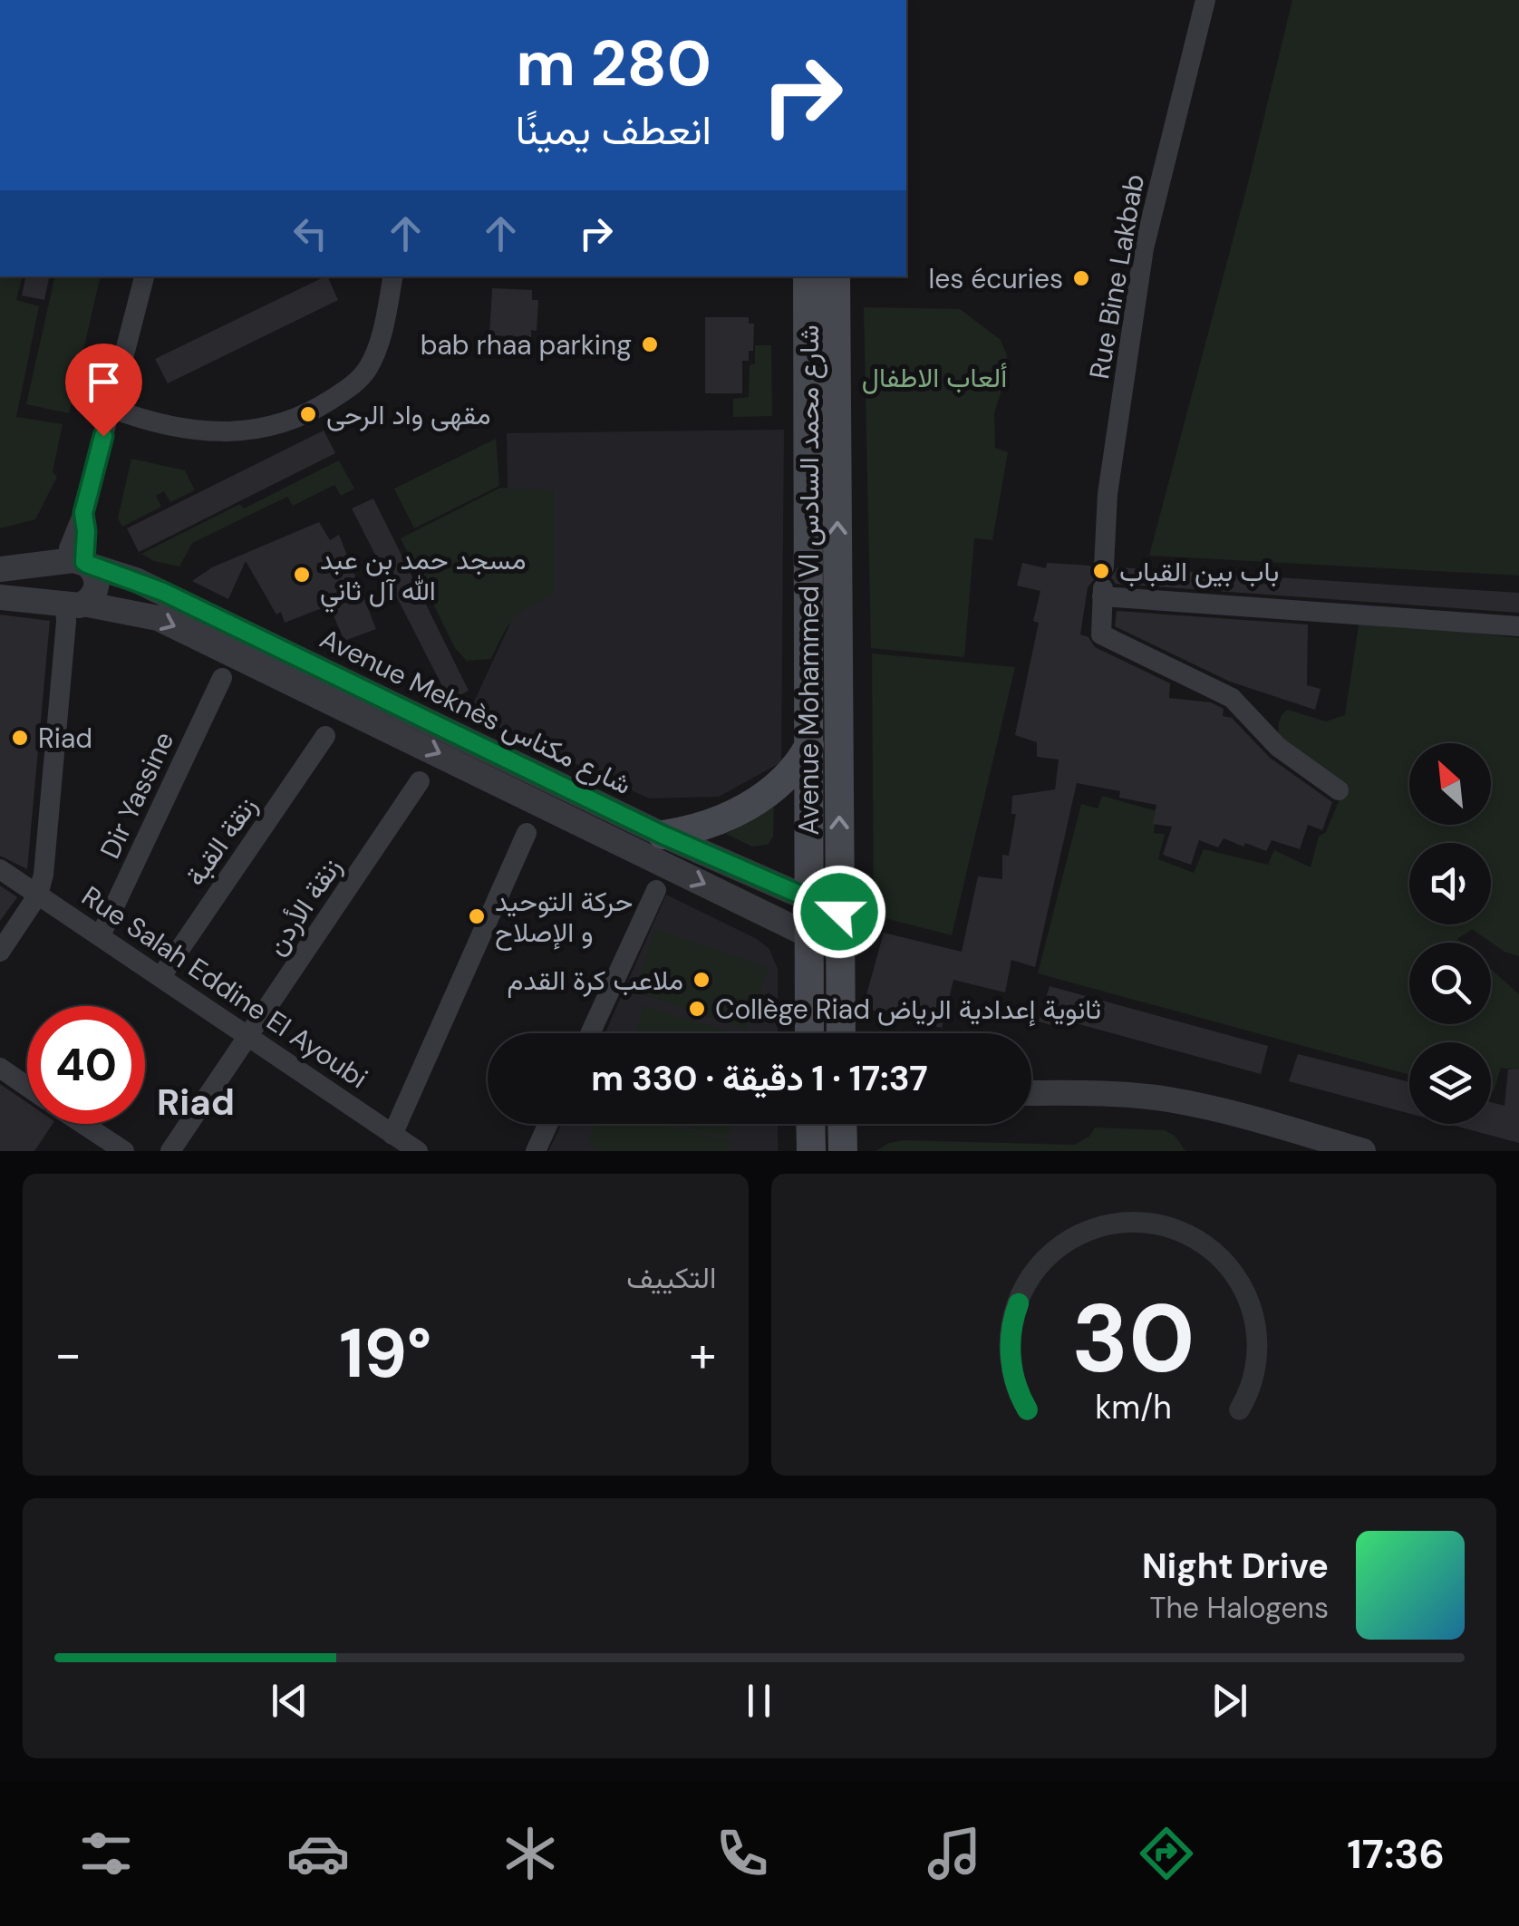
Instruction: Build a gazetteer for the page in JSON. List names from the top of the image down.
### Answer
{
  "streets": {
    "main road": ["Avenue Mohammed VI شارع محمد السادس"],
    "street": [
      "Rue Bine Lakbab",
      "Avenue Meknès شارع مكناس",
      "Dir Yassine",
      "زنقة القبة",
      "زنقة الأردن",
      "Rue Salah Eddine El Ayoubi"
    ]
  },
  "crossings": [
    ["Avenue Mohammed VI شارع محمد السادس", "Avenue Meknès شارع مكناس"],
    ["Dir Yassine", "Rue Salah Eddine El Ayoubi"],
    ["زنقة القبة", "Rue Salah Eddine El Ayoubi"],
    ["زنقة الأردن", "Rue Salah Eddine El Ayoubi"]
  ],
  "districts": ["Riad"],
  "parks": ["ألعاب الاطفال"],
  "places": [
    "les écuries",
    "bab rhaa parking",
    "مقهى واد الرحى",
    "باب بين القباب",
    "مسجد حمد بن عبد الله آل ثاني",
    "Riad",
    "حركة التوحيد و الإصلاح",
    "ملاعب كرة القدم",
    "Collège Riad ثانوية إعدادية الرياض"
  ],
  "north": "top left",
  "page": {
    "turn": ["280 m", "انعطف يمينًا"],
    "limit": "40",
    "trip": "17:37 · 1 دقيقة · 330 m",
    "tile": "التكييف",
    "heat": ["−", "19°", "+"],
    "song": ["Night Drive", "The Halogens"],
    "tabs": "17:36",
    "gauge": ["30", "km/h"]
  }
}
